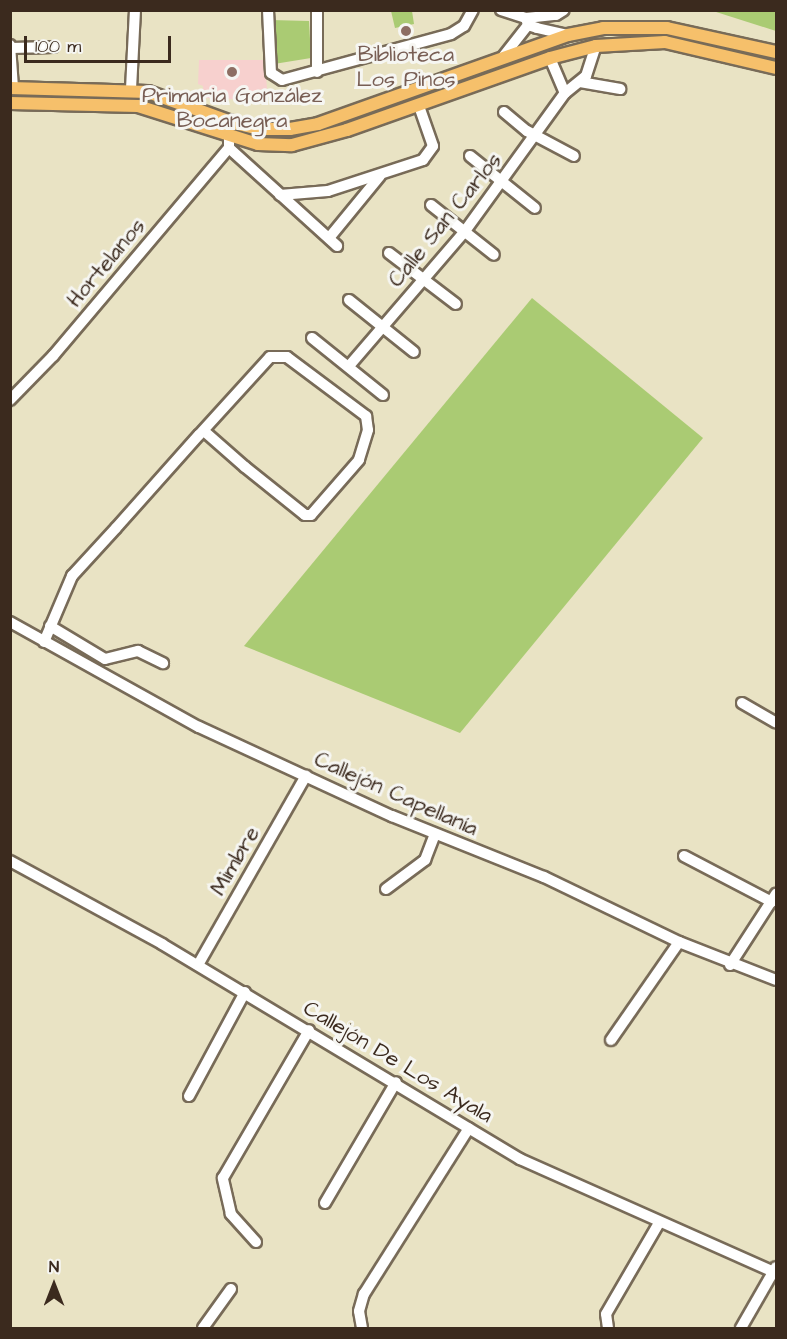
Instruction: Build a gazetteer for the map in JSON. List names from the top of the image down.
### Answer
{
  "streets": {
    "street": [
      "Calle San Carlos",
      "Hortelanos",
      "Callejón Capellanía",
      "Mimbre",
      "Callejón De Los Ayala"
    ]
  },
  "crossings": [
    ["Callejón Capellanía", "Mimbre"],
    ["Mimbre", "Callejón De Los Ayala"]
  ],
  "places": ["Biblioteca Los Pinos", "Primaria González Bocanegra"],
  "scale_bar": "100 m",
  "north": "top"
}
